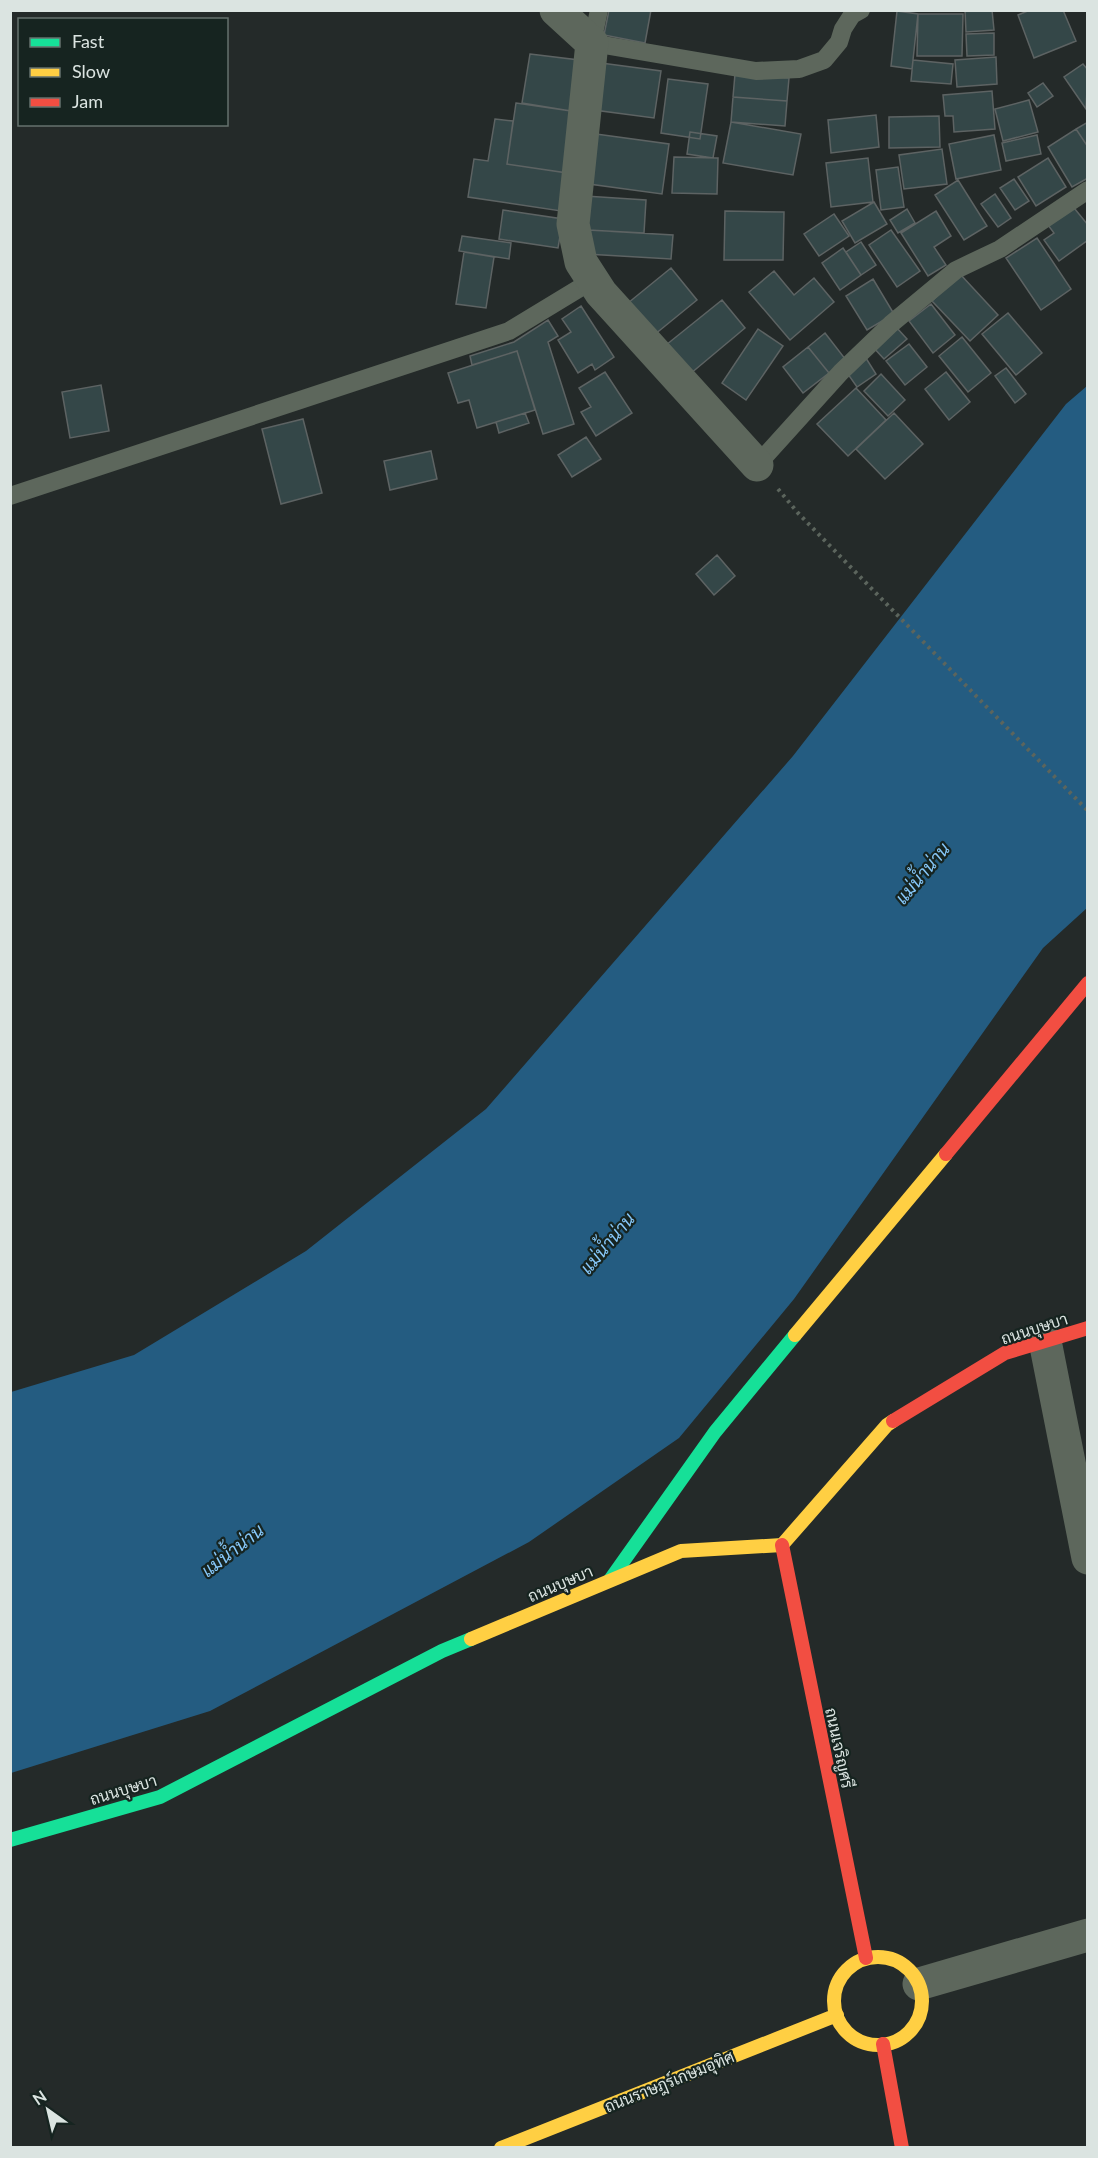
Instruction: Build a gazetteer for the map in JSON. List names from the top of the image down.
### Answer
{
  "streets": {
    "street": ["ถนนบุษบา", "ถนนเจริญศรี", "ถนนราษฎร์เกษมอุทิศ"]
  },
  "crossings": [
    ["ถนนบุษบา", "ถนนเจริญศรี"],
    ["ถนนเจริญศรี", "ถนนราษฎร์เกษมอุทิศ"]
  ],
  "water": ["แม่น้ำน่าน"],
  "legend": ["Fast", "Slow", "Jam"],
  "north": "top left"
}
